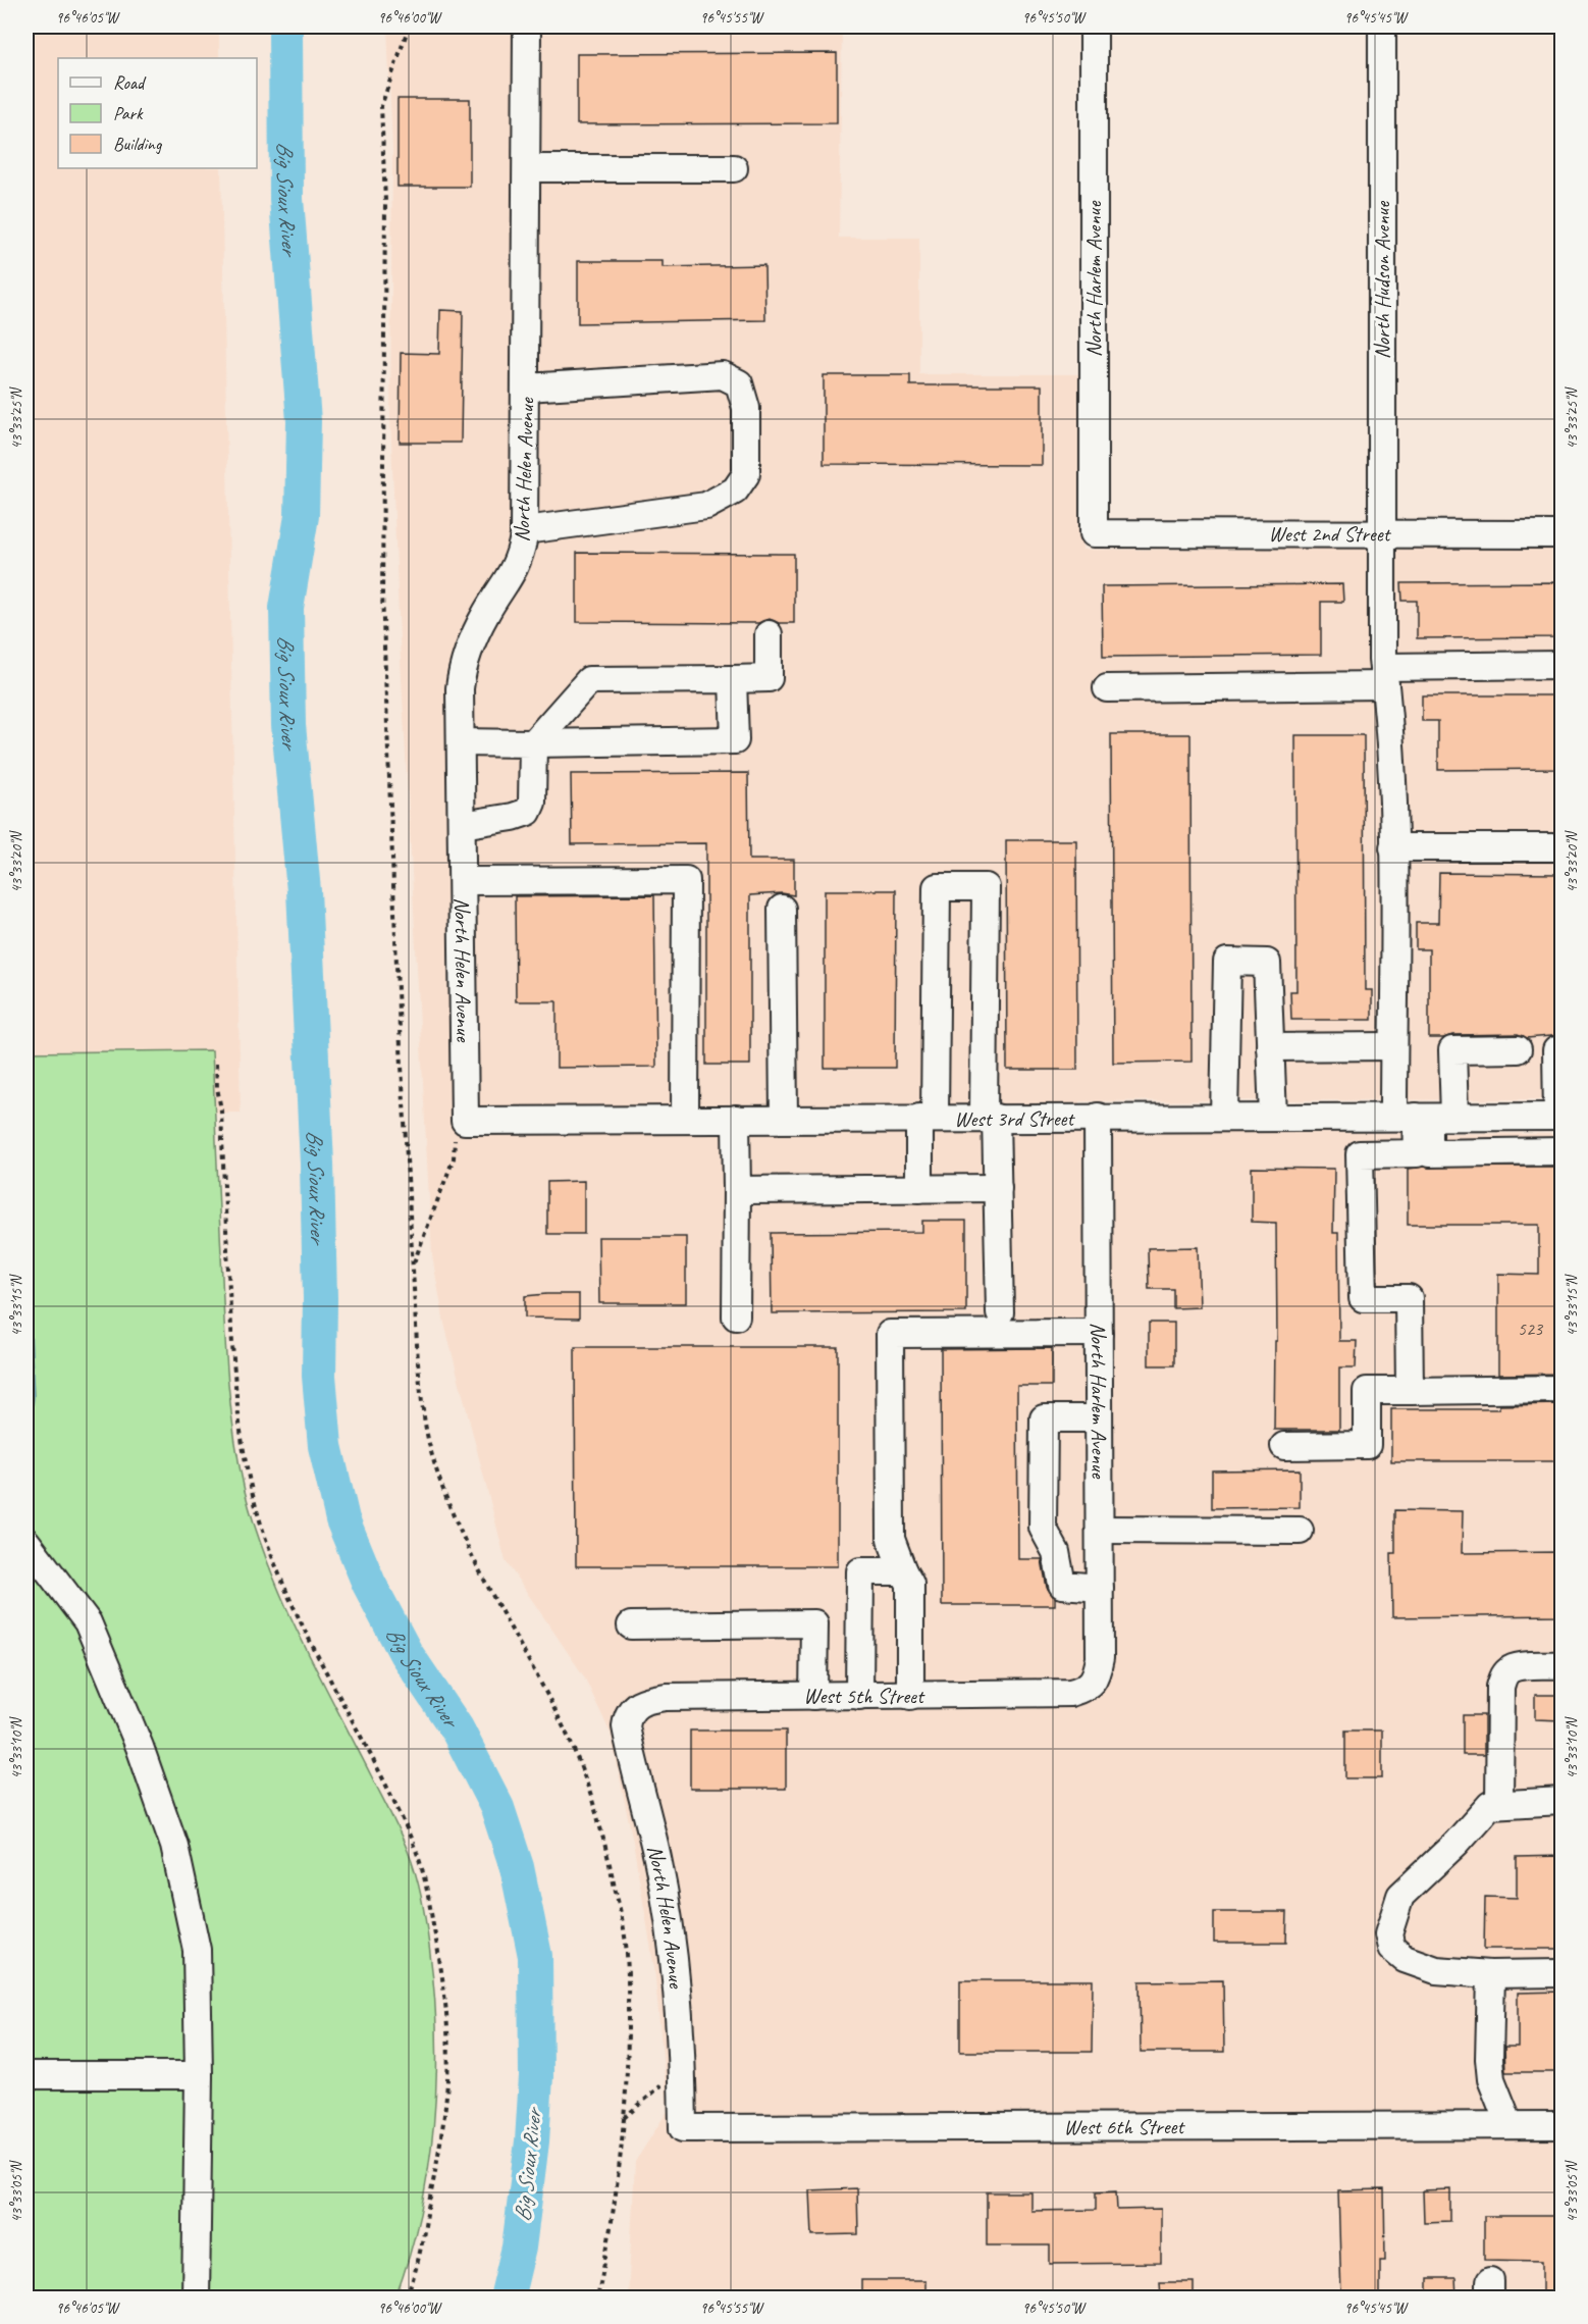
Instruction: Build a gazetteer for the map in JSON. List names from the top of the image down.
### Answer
{
  "streets": {
    "street": [
      "North Harlem Avenue",
      "North Hudson Avenue",
      "North Helen Avenue",
      "West 2nd Street",
      "West 3rd Street",
      "West 5th Street",
      "West 6th Street"
    ]
  },
  "crossings": [
    ["North Harlem Avenue", "West 2nd Street"],
    ["North Harlem Avenue", "West 3rd Street"],
    ["North Harlem Avenue", "West 5th Street"],
    ["North Hudson Avenue", "West 2nd Street"],
    ["North Hudson Avenue", "West 3rd Street"],
    ["North Helen Avenue", "West 3rd Street"],
    ["North Helen Avenue", "West 5th Street"],
    ["North Helen Avenue", "West 6th Street"]
  ],
  "water": ["Big Sioux River"],
  "house_numbers": ["523"],
  "legend": ["Road", "Park", "Building"],
  "coordinates": [
    "96°46'05\"W",
    "96°46'00\"W",
    "96°45'55\"W",
    "96°45'50\"W",
    "96°45'45\"W",
    "43°33'25\"N",
    "43°33'20\"N",
    "43°33'15\"N",
    "43°33'10\"N",
    "43°33'05\"N"
  ]
}
